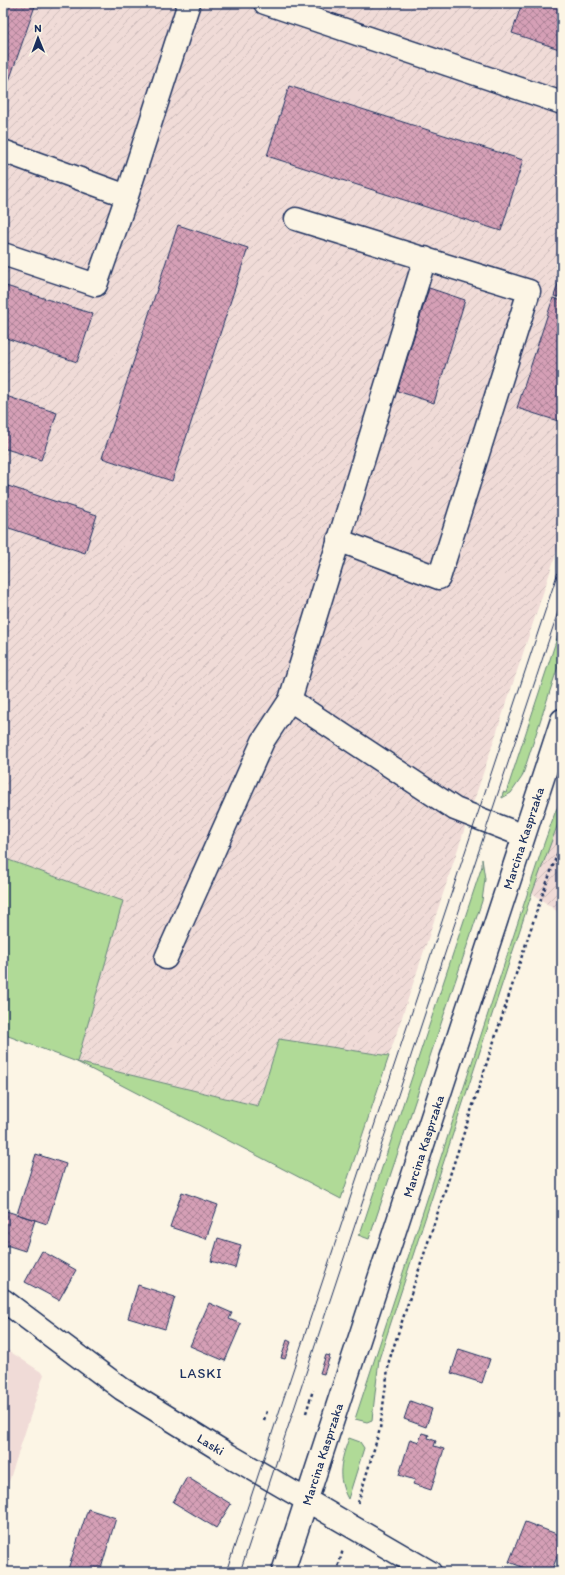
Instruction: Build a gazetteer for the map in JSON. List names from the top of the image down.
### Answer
{
  "streets": {
    "street": ["Marcina Kasprzaka", "Laski"]
  },
  "crossings": [
    ["Marcina Kasprzaka", "Laski"]
  ],
  "districts": ["LASKI"],
  "north": "top"
}
